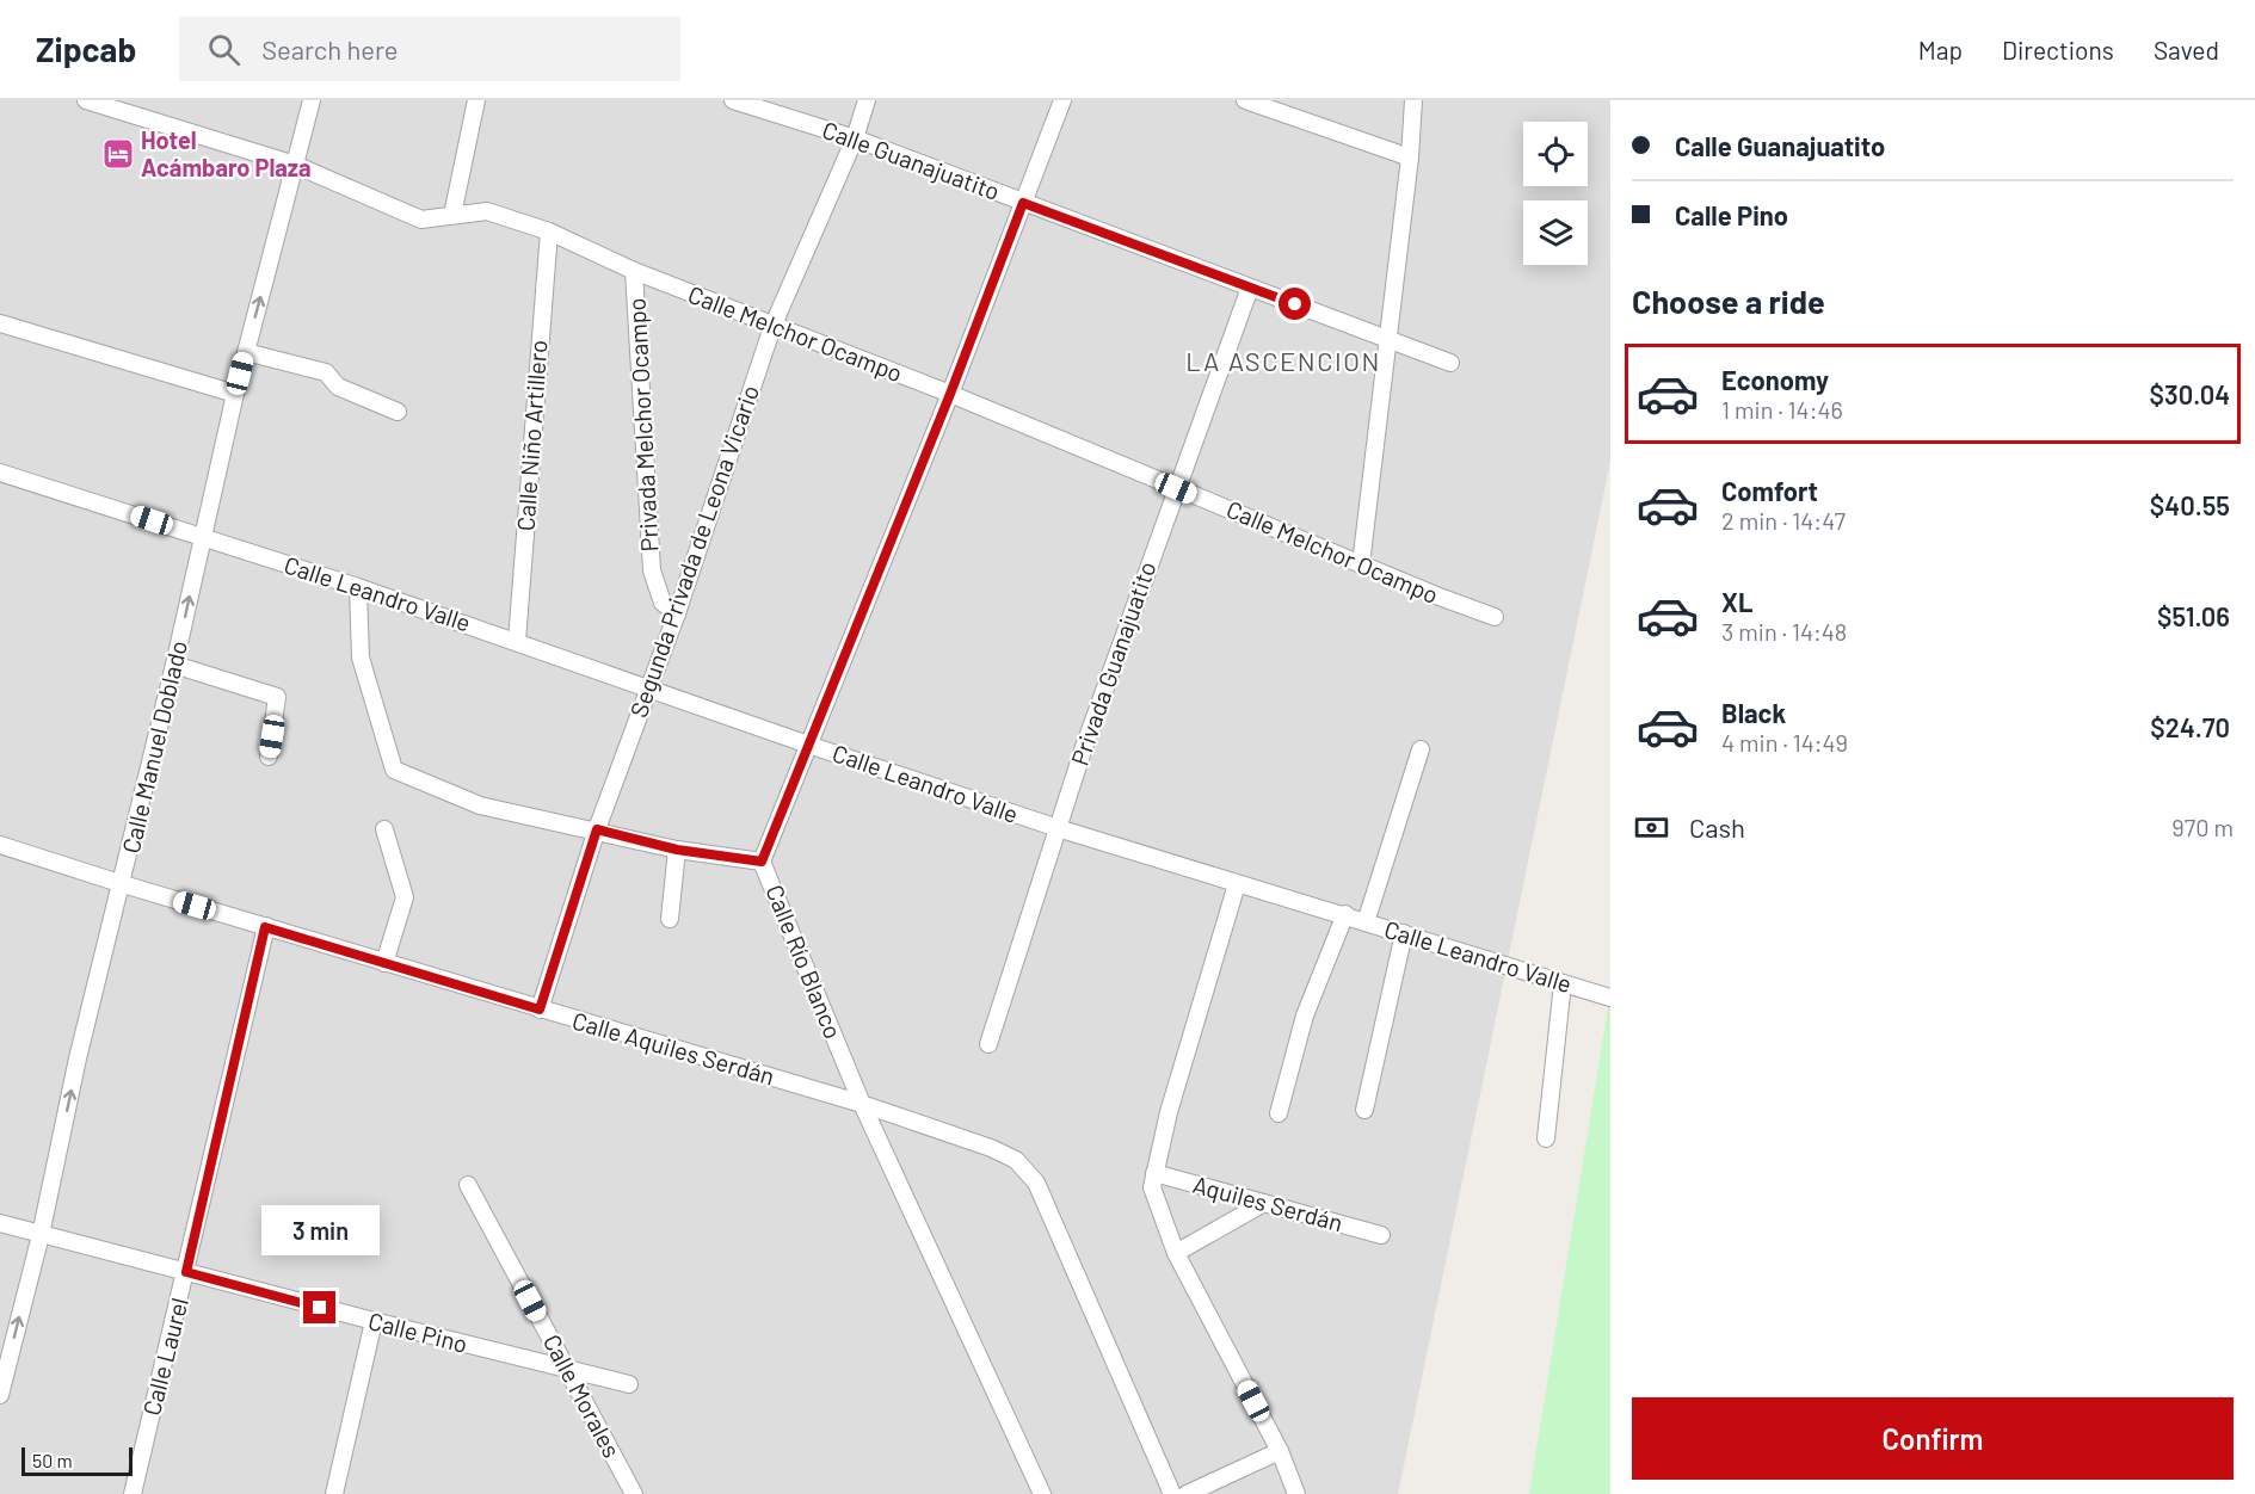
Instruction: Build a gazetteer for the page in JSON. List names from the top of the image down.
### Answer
{
  "streets": {
    "street": [
      "Calle Guanajuatito",
      "Calle Melchor Ocampo",
      "Privada Melchor Ocampo",
      "Calle Niño Artillero",
      "Segunda Privada de Leona Vicario",
      "Calle Leandro Valle",
      "Privada Guanajuatito",
      "Calle Manuel Doblado",
      "Calle Río Blanco",
      "Calle Aquiles Serdán",
      "Aquiles Serdán",
      "Calle Pino",
      "Calle Laurel",
      "Calle Morales"
    ]
  },
  "crossings": [
    ["Calle Guanajuatito", "Segunda Privada de Leona Vicario"],
    ["Calle Guanajuatito", "Privada Guanajuatito"],
    ["Calle Guanajuatito", "Calle Río Blanco"],
    ["Calle Melchor Ocampo", "Privada Melchor Ocampo"],
    ["Calle Melchor Ocampo", "Calle Niño Artillero"],
    ["Calle Melchor Ocampo", "Segunda Privada de Leona Vicario"],
    ["Calle Melchor Ocampo", "Privada Guanajuatito"],
    ["Calle Melchor Ocampo", "Calle Manuel Doblado"],
    ["Calle Melchor Ocampo", "Calle Río Blanco"],
    ["Privada Melchor Ocampo", "Segunda Privada de Leona Vicario"],
    ["Calle Niño Artillero", "Calle Leandro Valle"],
    ["Segunda Privada de Leona Vicario", "Calle Leandro Valle"],
    ["Segunda Privada de Leona Vicario", "Calle Aquiles Serdán"],
    ["Calle Leandro Valle", "Privada Guanajuatito"],
    ["Calle Leandro Valle", "Calle Manuel Doblado"],
    ["Calle Leandro Valle", "Calle Río Blanco"],
    ["Calle Manuel Doblado", "Calle Aquiles Serdán"],
    ["Calle Manuel Doblado", "Calle Pino"],
    ["Calle Río Blanco", "Calle Aquiles Serdán"],
    ["Calle Aquiles Serdán", "Calle Laurel"],
    ["Calle Pino", "Calle Laurel"],
    ["Calle Pino", "Calle Morales"]
  ],
  "one_way": ["Calle Manuel Doblado"],
  "districts": ["LA ASCENCION"],
  "places": {
    "hotel": ["Hotel Acámbaro Plaza"]
  },
  "scale_bar": "50 m",
  "page": {
    "header": "Zipcab",
    "search": "Search here",
    "nav": ["Map", "Directions", "Saved"],
    "banner": ["Calle Guanajuatito", "Calle Pino"],
    "heading": "Choose a ride",
    "list": [
      {
        "name": "Economy",
        "note": "1 min · 14:46",
        "value": "$30.04"
      },
      {
        "name": "Comfort",
        "note": "2 min · 14:47",
        "value": "$40.55"
      },
      {
        "name": "XL",
        "note": "3 min · 14:48",
        "value": "$51.06"
      },
      {
        "name": "Black",
        "note": "4 min · 14:49",
        "value": "$24.70"
      }
    ],
    "pay": ["Cash", "970 m"],
    "bubble": "3 min",
    "buttons": "Confirm",
    "scale": "50 m"
  }
}
